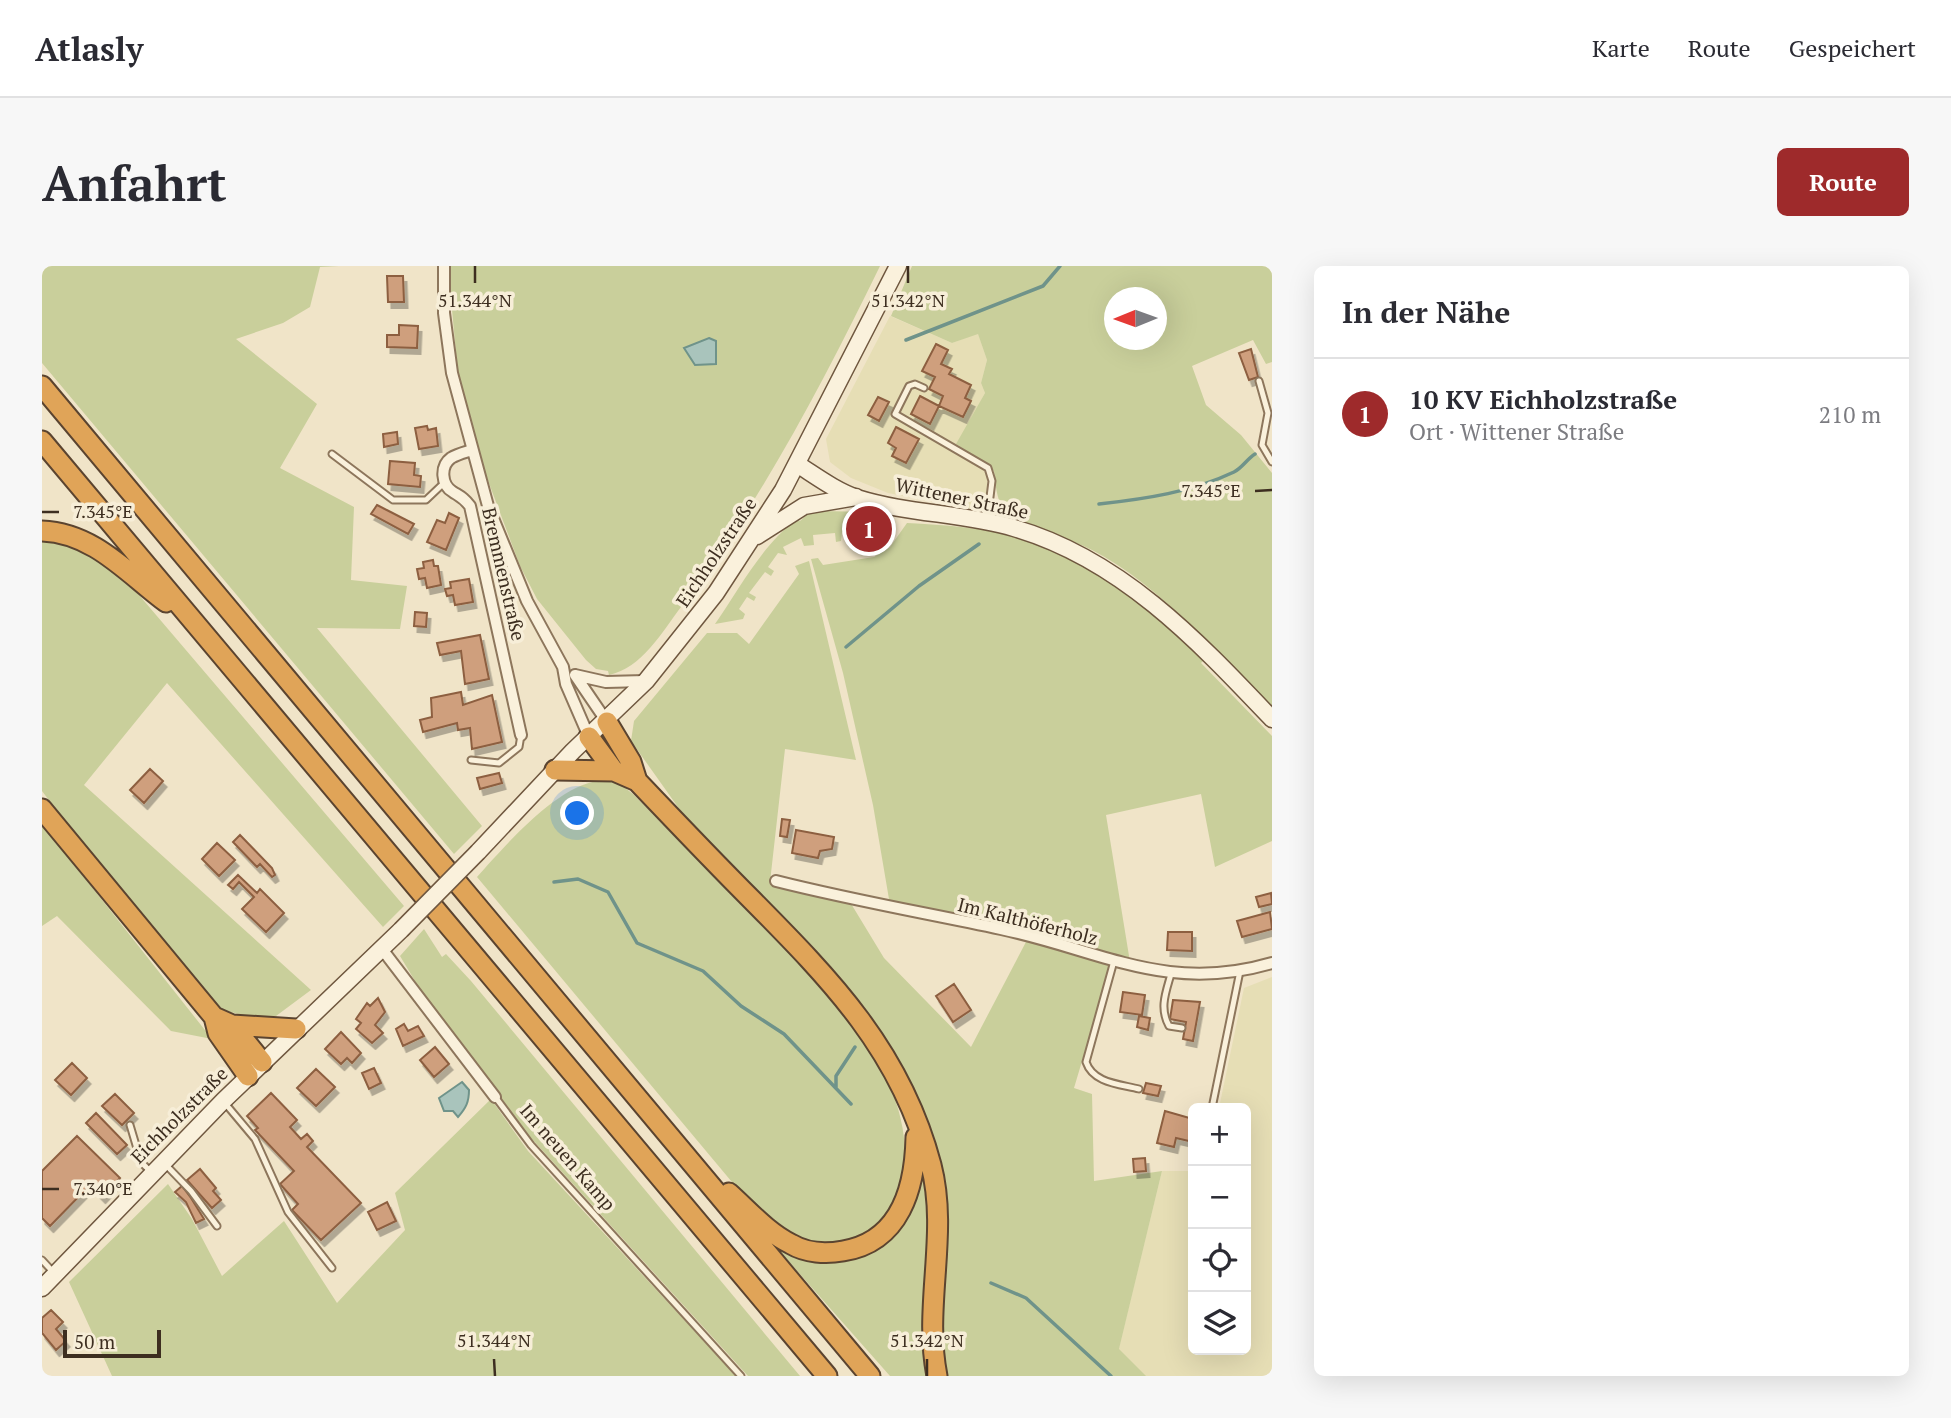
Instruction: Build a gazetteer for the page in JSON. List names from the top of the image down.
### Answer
{
  "streets": {
    "main road": ["Wittener Straße", "Eichholzstraße"],
    "street": ["Bremmenstraße", "Im Kalthöferholz", "Im neuen Kamp"]
  },
  "crossings": [
    ["Wittener Straße", "Eichholzstraße"],
    ["Eichholzstraße", "Bremmenstraße"],
    ["Eichholzstraße", "Im neuen Kamp"]
  ],
  "scale_bar": "50 m",
  "north": "left",
  "page": {
    "header": "Atlasly",
    "nav": ["Karte", "Route", "Gespeichert"],
    "buttons": "Route",
    "title": "Anfahrt",
    "heading": "In der Nähe",
    "list": [
      {
        "mark": "1",
        "name": "10 KV Eichholzstraße",
        "note": "Ort · Wittener Straße",
        "value": "210 m"
      }
    ],
    "pins": "1",
    "map_buttons": ["+", "−"],
    "scale": "50 m"
  },
  "coordinates": [
    "51.344°N",
    "51.342°N",
    "7.345°E",
    "7.340°E"
  ]
}
